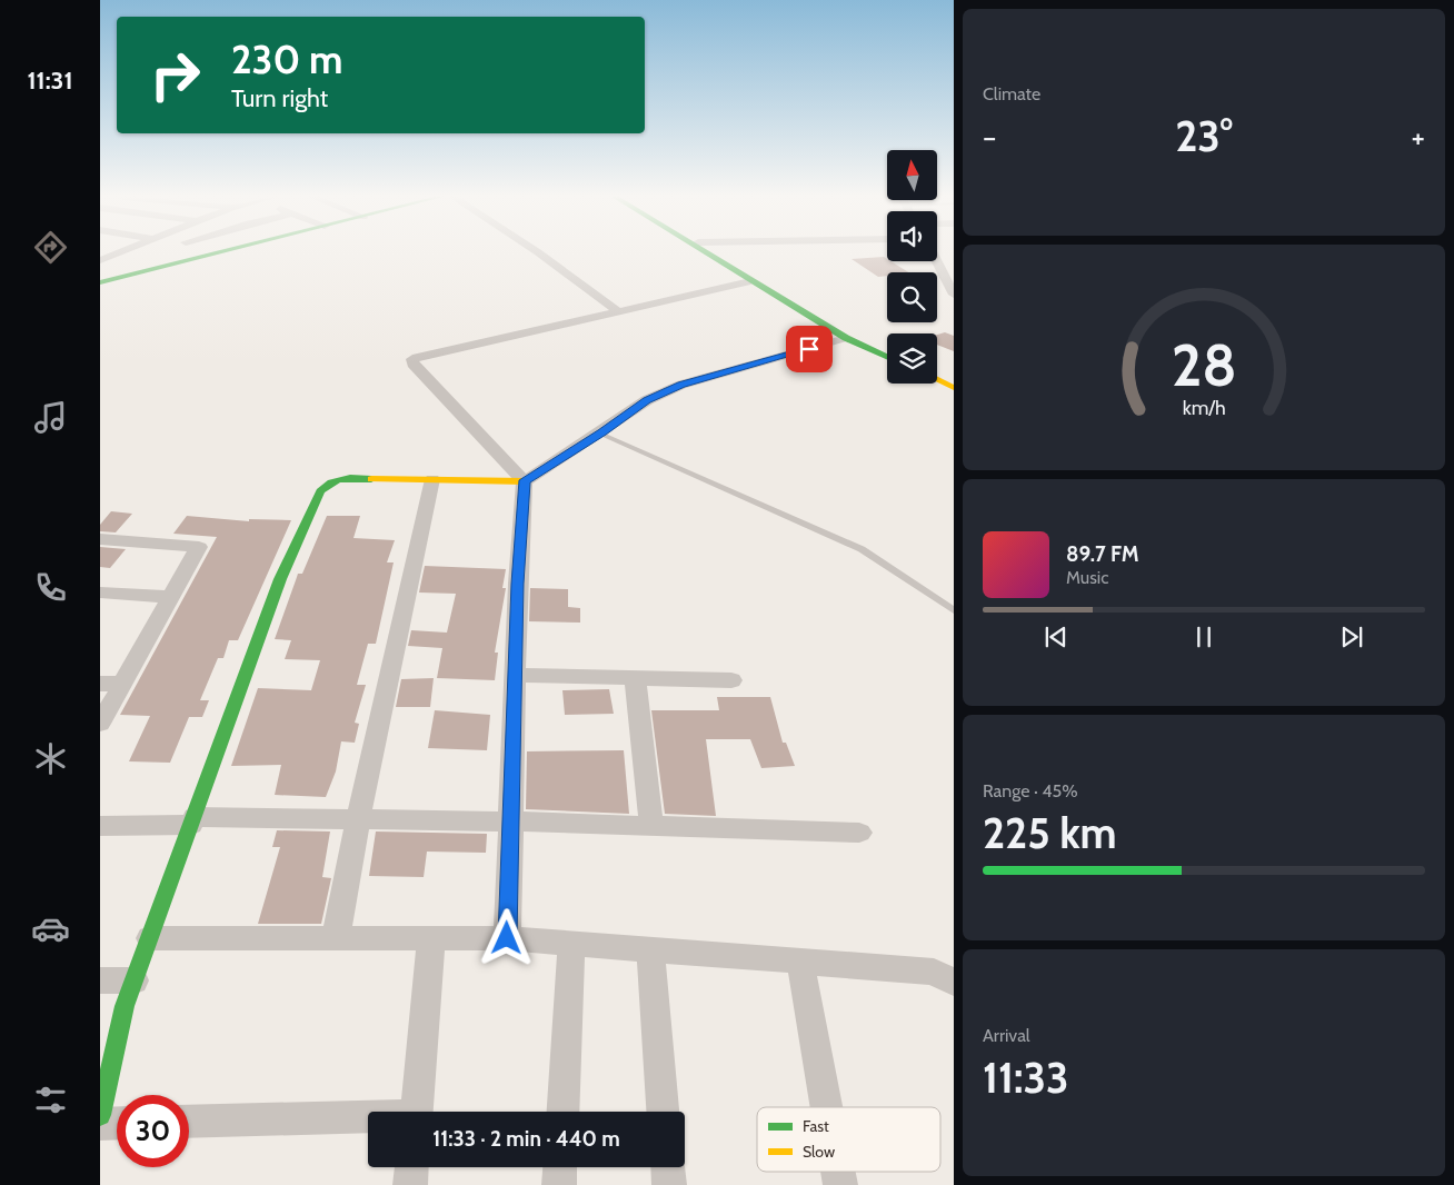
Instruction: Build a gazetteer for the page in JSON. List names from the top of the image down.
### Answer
{
  "legend": ["Fast", "Slow"],
  "north": "top",
  "page": {
    "tabs": "11:31",
    "tile": [
      "Climate",
      ["Range · 45%", "225 km"],
      ["Arrival", "11:33"]
    ],
    "turn": ["230 m", "Turn right"],
    "heat": ["−", "23°", "+"],
    "song": ["89.7 FM", "Music"],
    "limit": "30",
    "trip": "11:33 · 2 min · 440 m",
    "gauge": ["28", "km/h"]
  }
}
